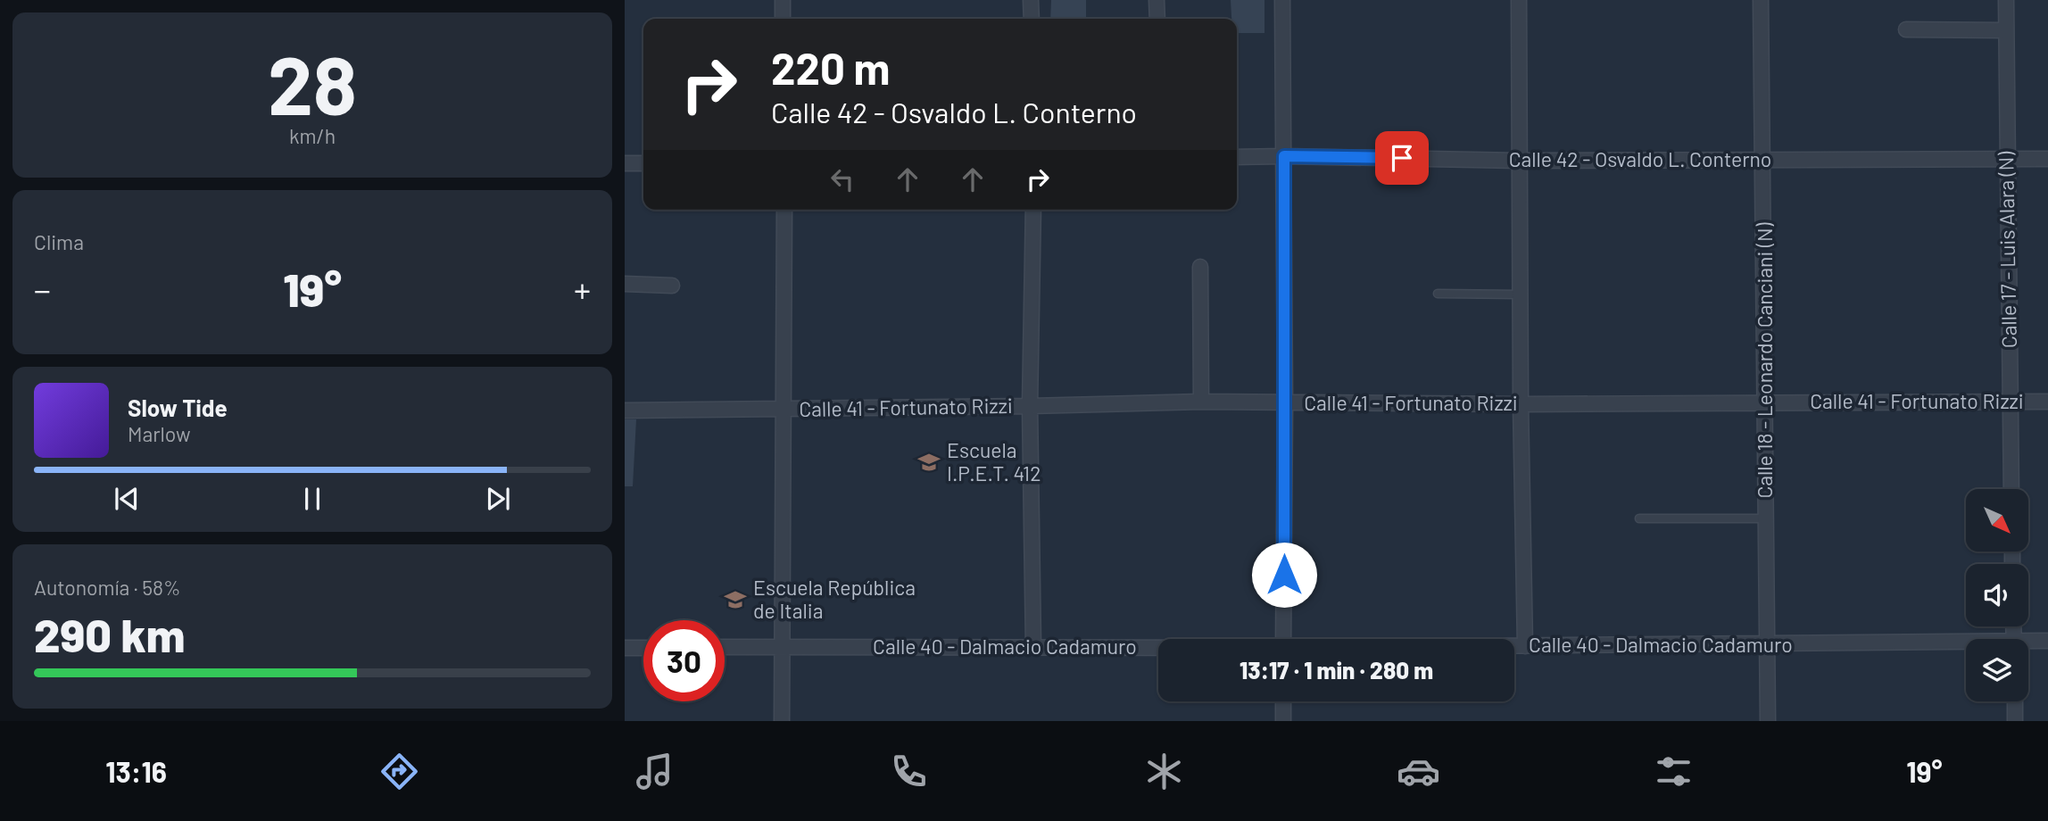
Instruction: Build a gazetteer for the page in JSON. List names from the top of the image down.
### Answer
{
  "streets": {
    "street": [
      "Calle 42 - Osvaldo L. Conterno",
      "Calle 17 - Luis Alara (N)",
      "Calle 18 - Leonardo Canciani (N)",
      "Calle 41 - Fortunato Rizzi",
      "Calle 40 - Dalmacio Cadamuro"
    ]
  },
  "crossings": [
    ["Calle 42 - Osvaldo L. Conterno", "Calle 17 - Luis Alara (N)"],
    ["Calle 42 - Osvaldo L. Conterno", "Calle 18 - Leonardo Canciani (N)"],
    ["Calle 17 - Luis Alara (N)", "Calle 41 - Fortunato Rizzi"],
    ["Calle 18 - Leonardo Canciani (N)", "Calle 41 - Fortunato Rizzi"],
    ["Calle 18 - Leonardo Canciani (N)", "Calle 40 - Dalmacio Cadamuro"]
  ],
  "places": {
    "school or university": ["Escuela I.P.E.T. 412", "Escuela República de Italia"]
  },
  "north": "bottom right",
  "page": {
    "tile": [
      ["28", "km/h"],
      "Clima",
      ["Autonomía · 58%", "290 km"]
    ],
    "turn": ["220 m", "Calle 42 - Osvaldo L. Conterno"],
    "heat": ["−", "19°", "+"],
    "song": ["Slow Tide", "Marlow"],
    "limit": "30",
    "trip": "13:17 · 1 min · 280 m",
    "tabs": ["13:16", "19°"]
  }
}
